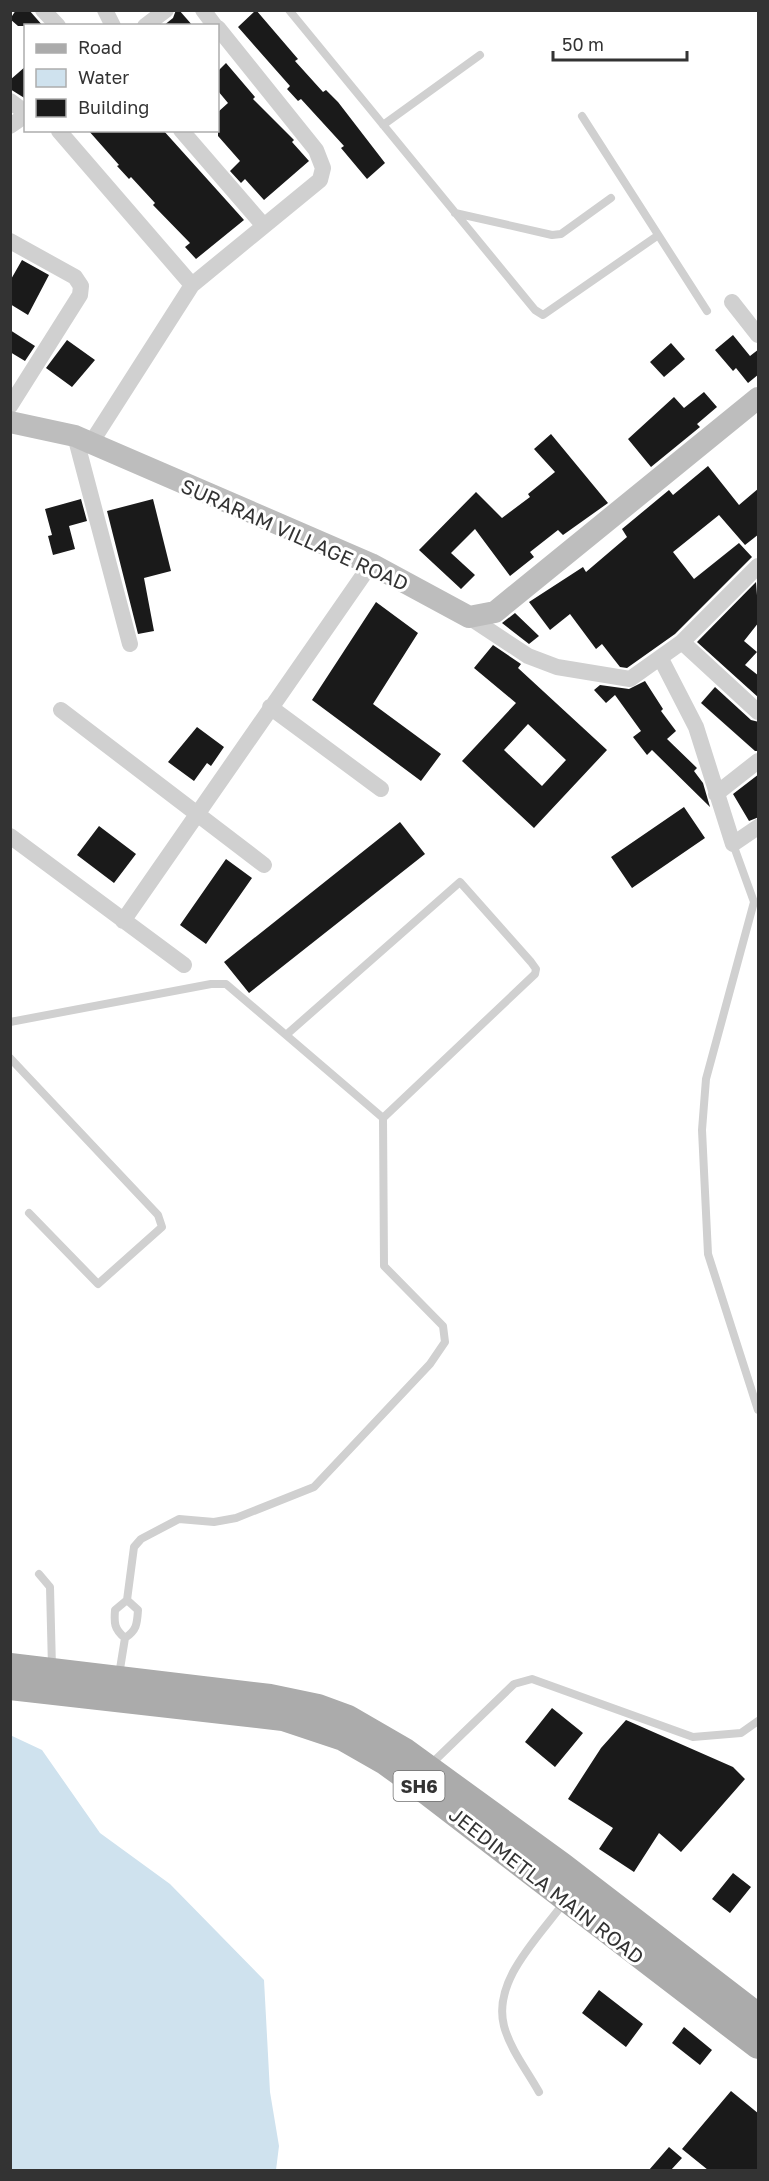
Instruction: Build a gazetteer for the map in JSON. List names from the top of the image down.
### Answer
{
  "streets": {
    "main road": ["SURARAM VILLAGE ROAD", "SH6", "JEEDIMETLA MAIN ROAD"]
  },
  "legend": ["Road", "Water", "Building"],
  "scale_bar": "50 m"
}
